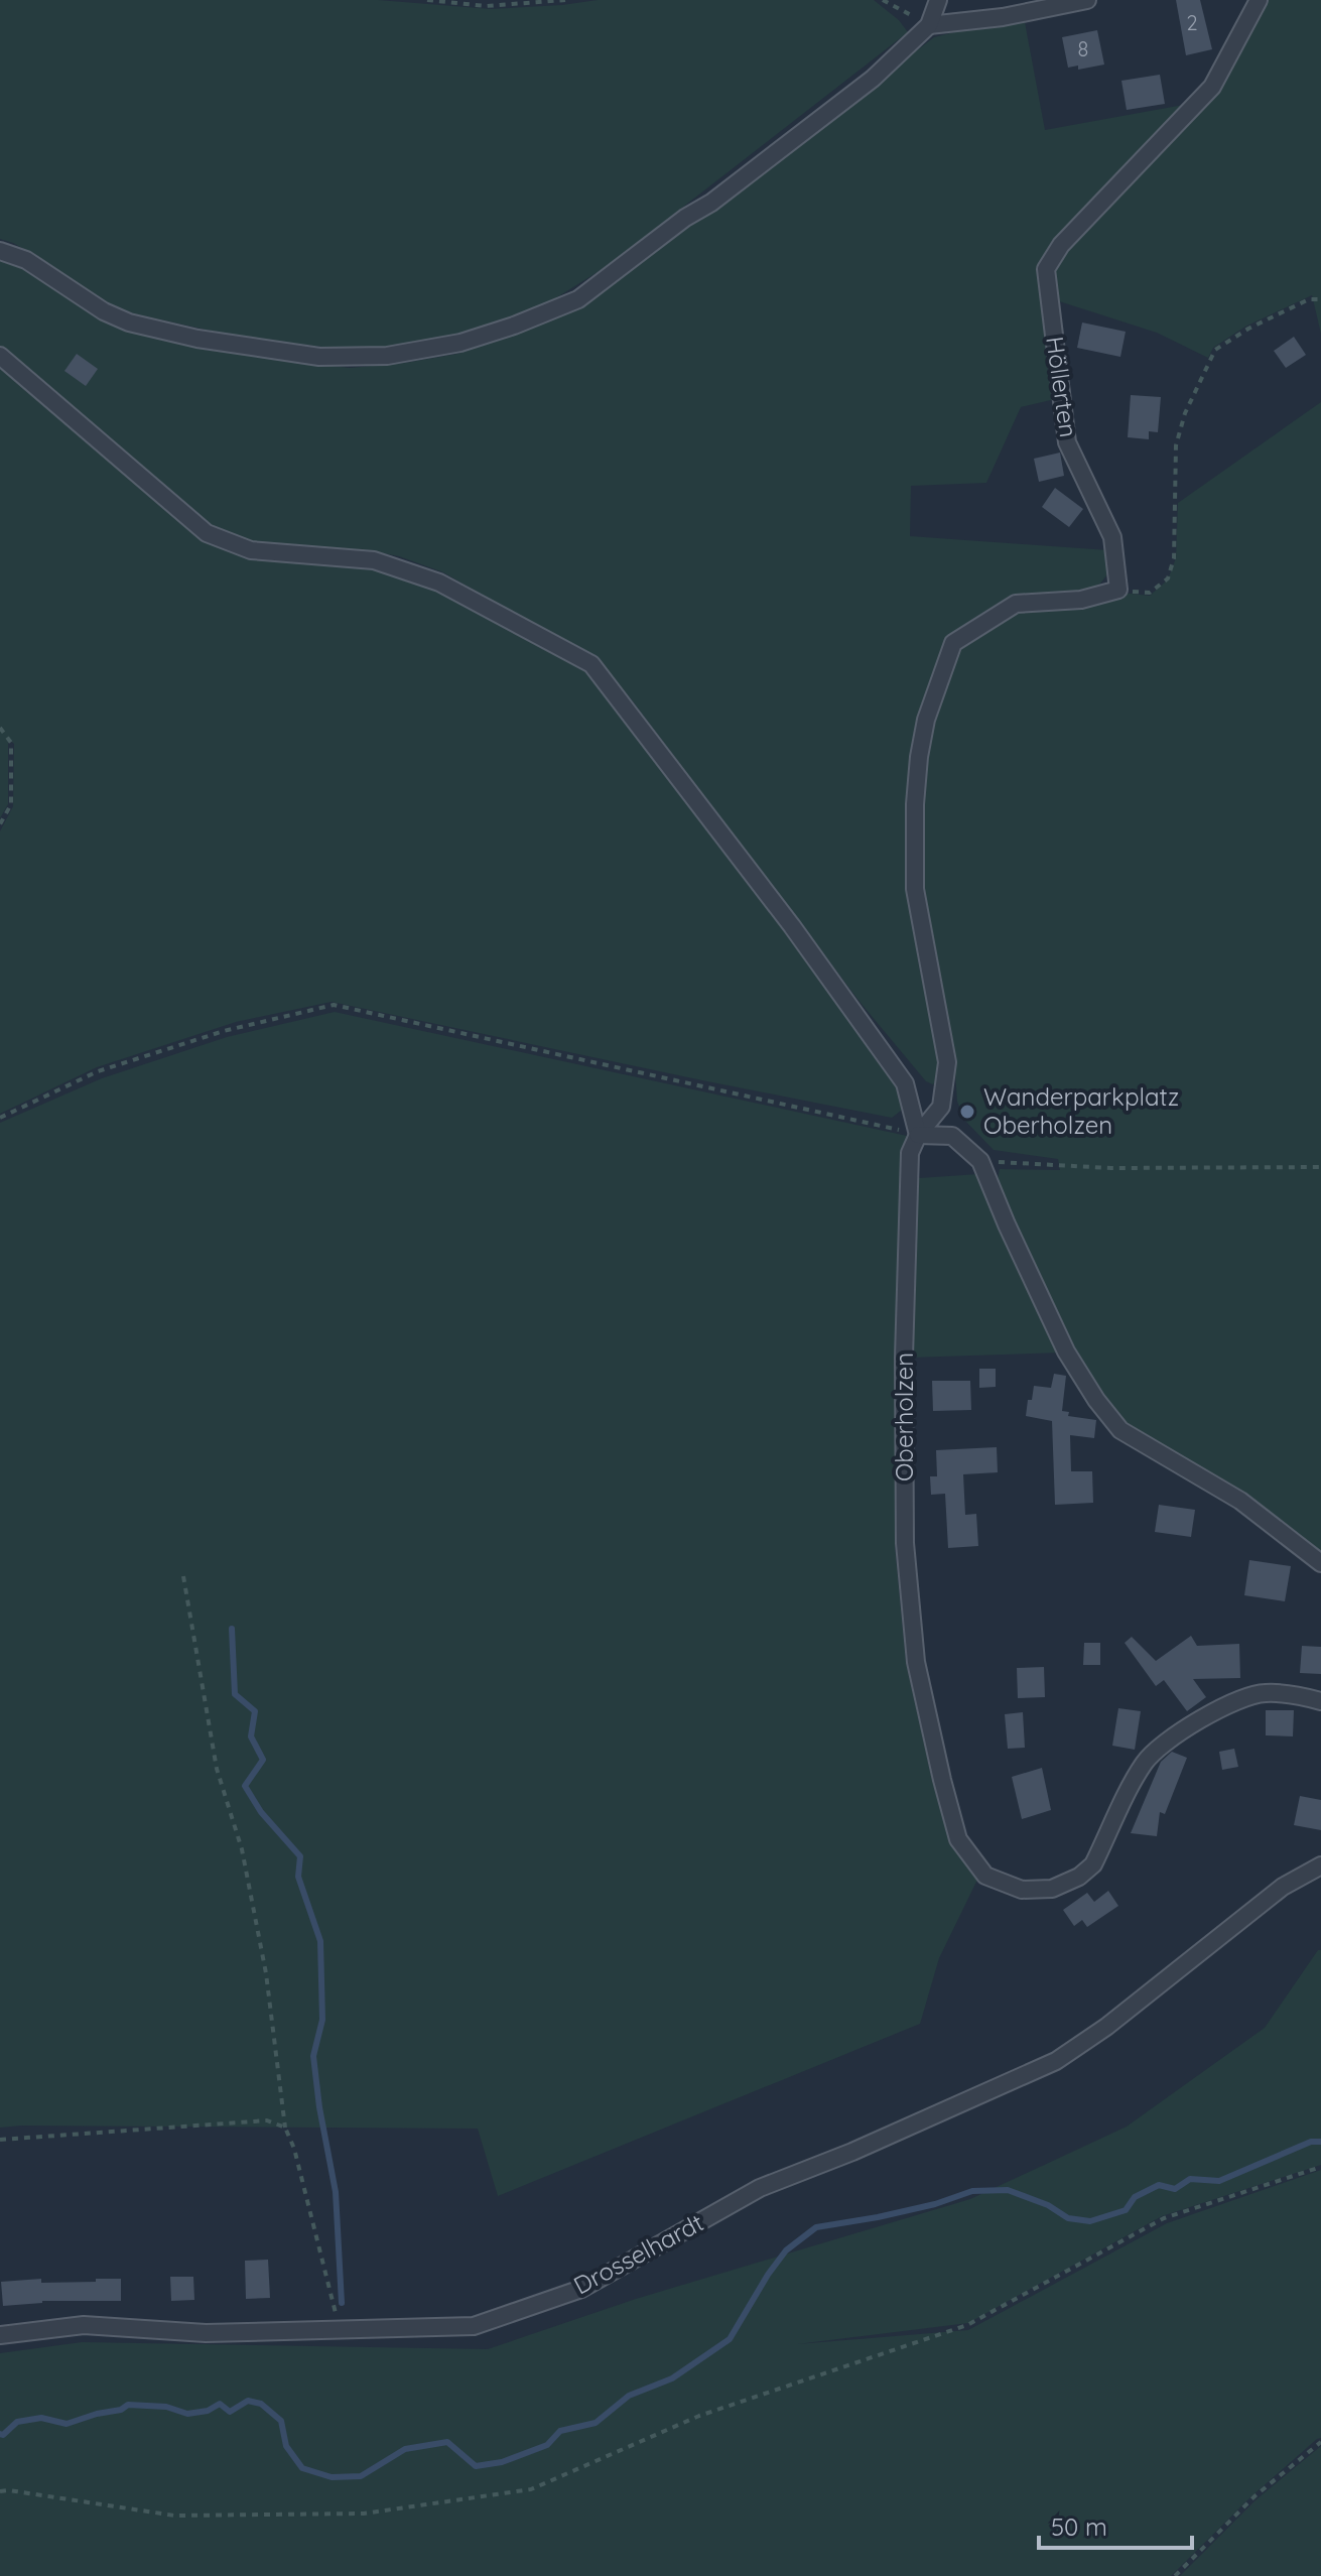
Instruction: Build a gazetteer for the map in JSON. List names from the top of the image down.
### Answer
{
  "streets": {
    "street": ["Höllerten", "Oberholzen", "Drosselhardt"]
  },
  "places": ["Wanderparkplatz Oberholzen"],
  "house_numbers": ["2", "8"],
  "scale_bar": "50 m"
}
